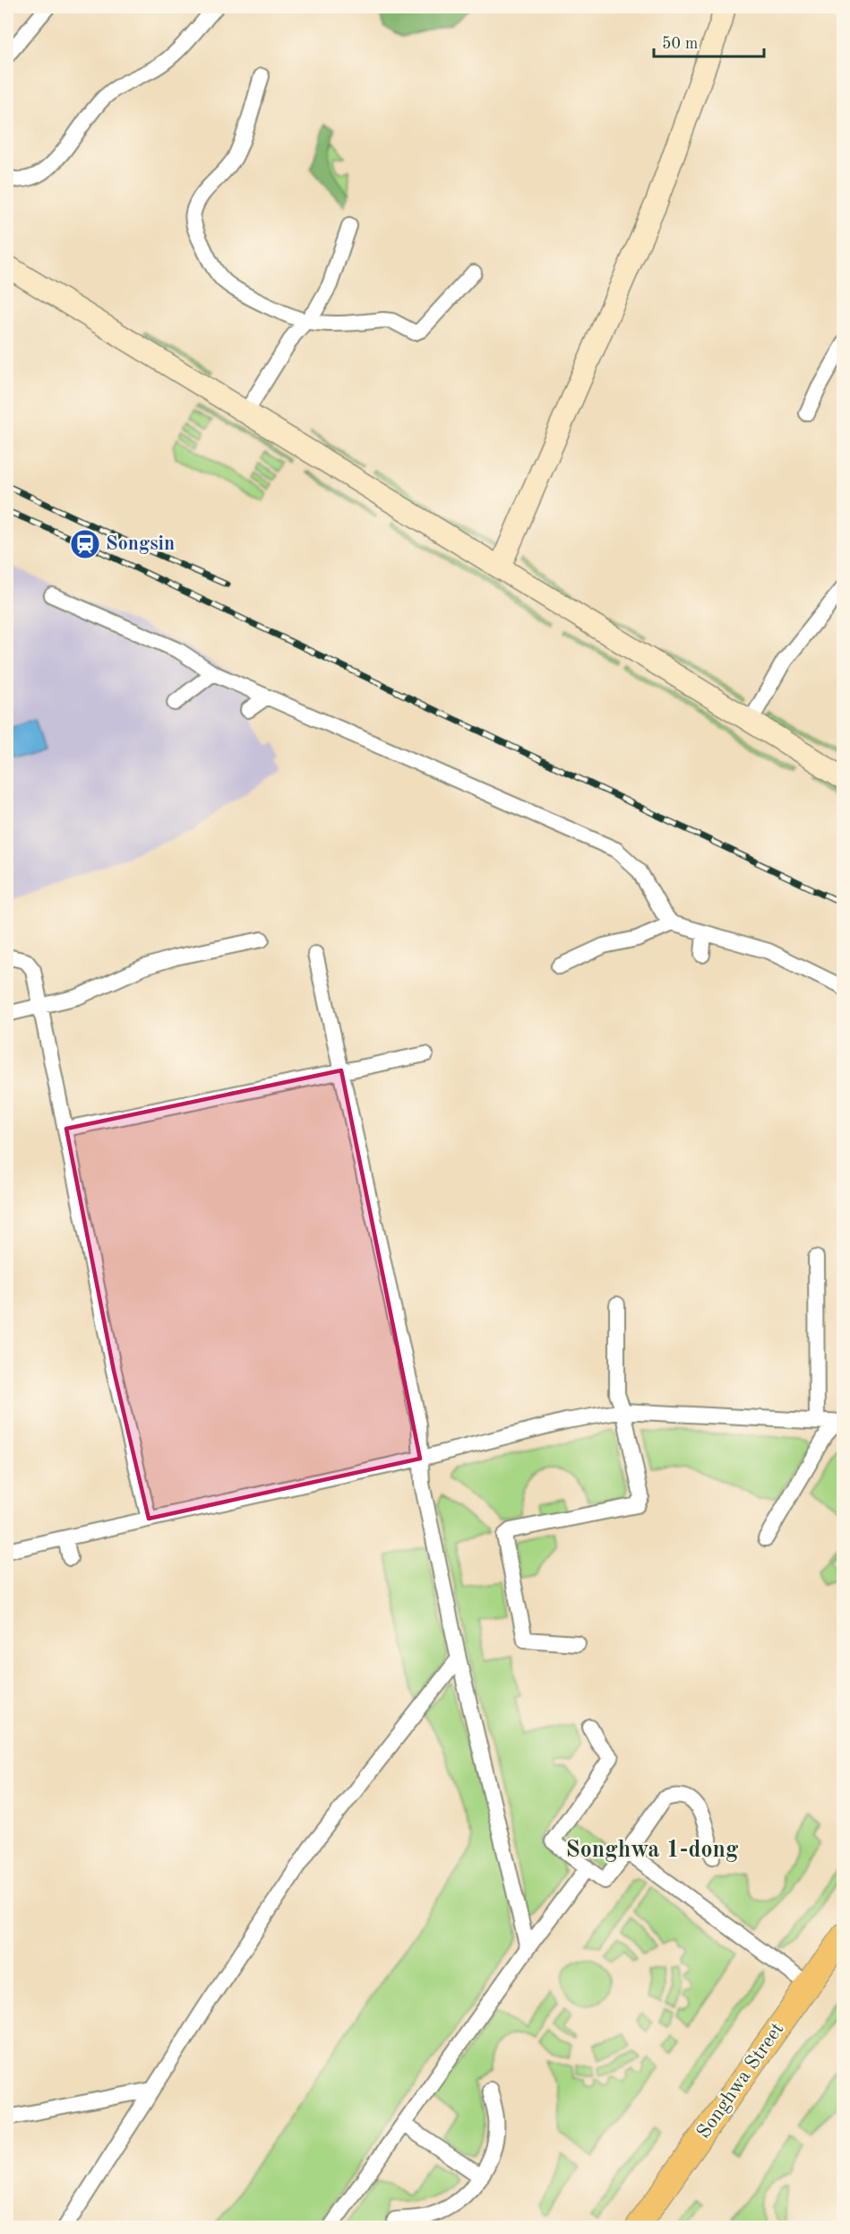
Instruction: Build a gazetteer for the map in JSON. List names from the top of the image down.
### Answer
{
  "streets": {
    "main road": ["Songhwa Street"]
  },
  "districts": ["Songhwa 1-dong"],
  "places": {
    "station": ["Songsin"]
  },
  "scale_bar": "50 m"
}
